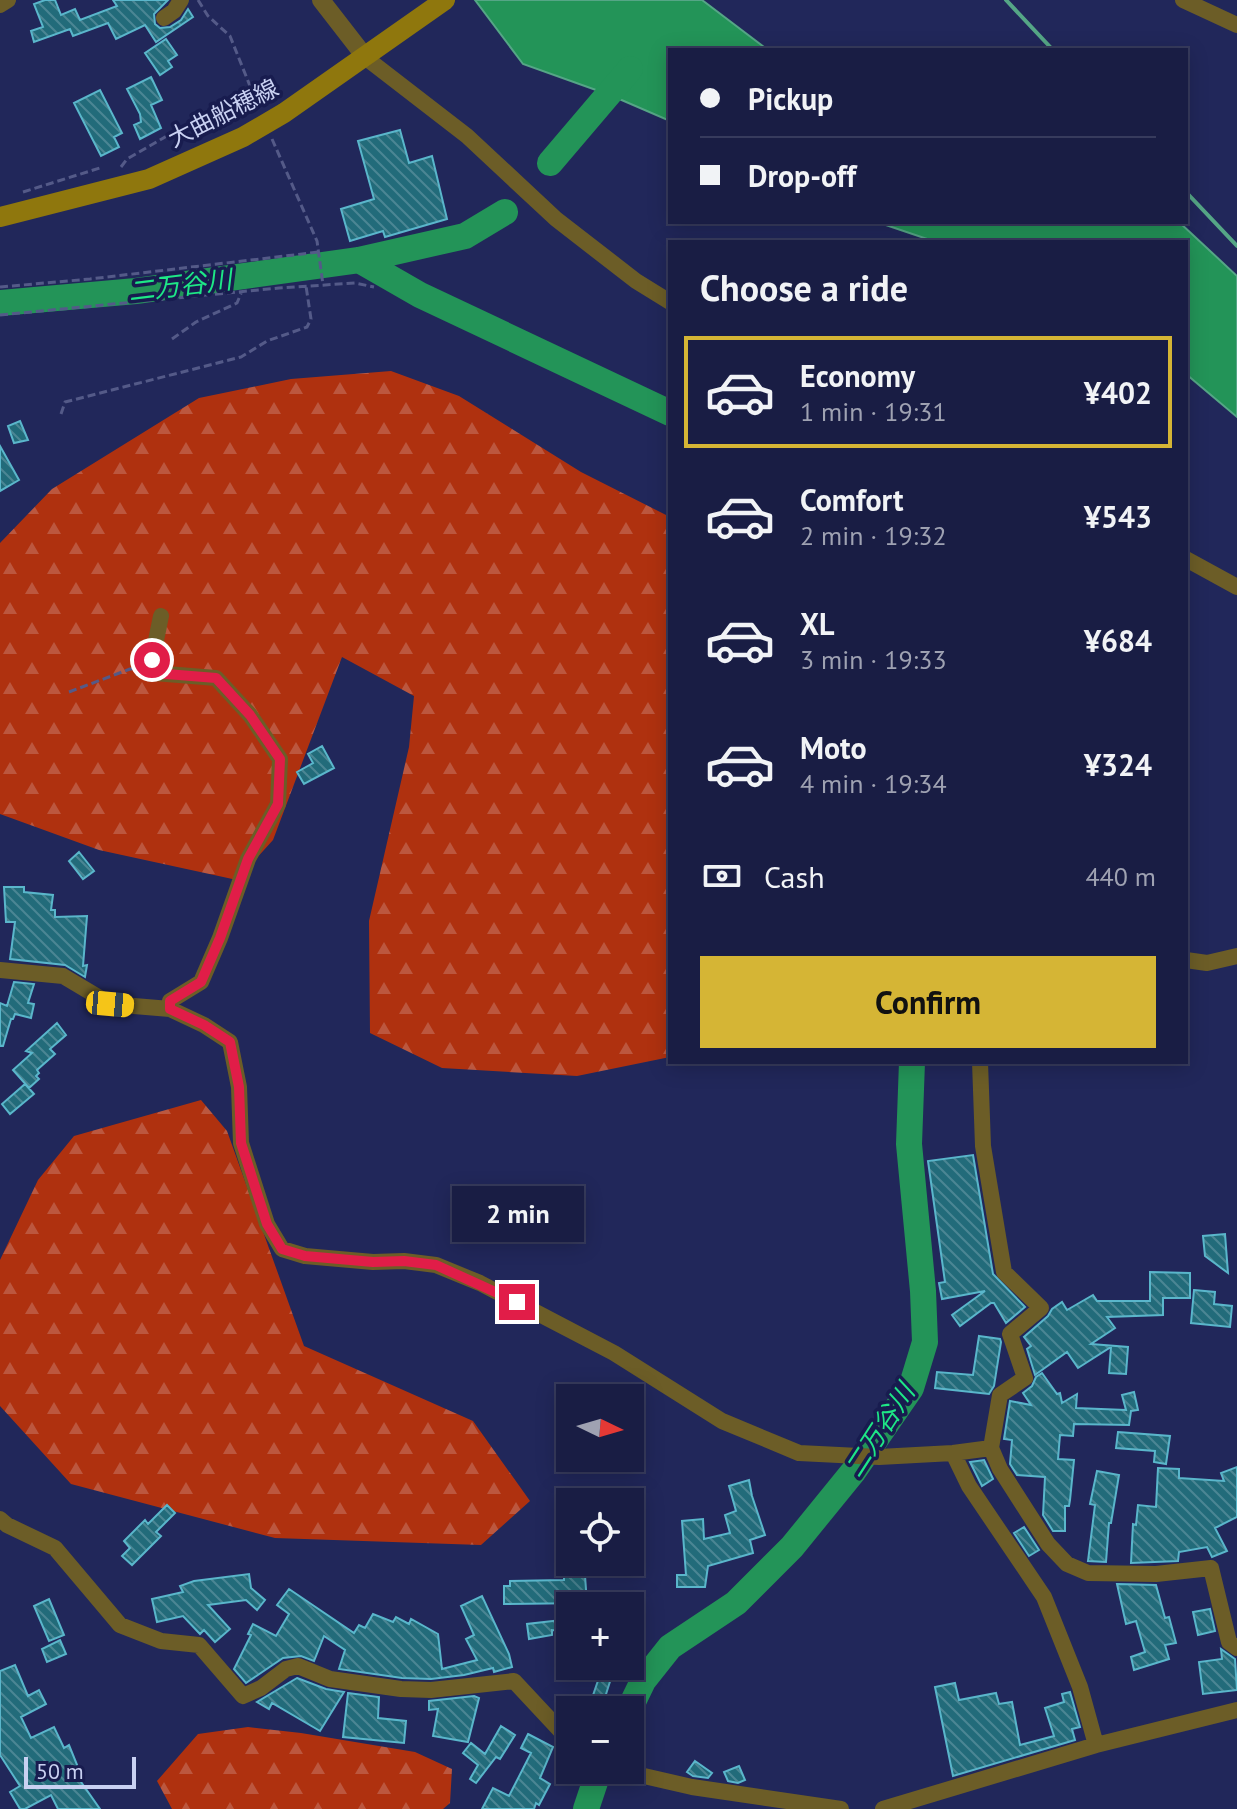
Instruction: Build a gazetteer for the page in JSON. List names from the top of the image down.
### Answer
{
  "streets": {
    "main road": ["大曲船穂線"]
  },
  "water": ["二万谷川"],
  "scale_bar": "50 m",
  "north": "right",
  "page": {
    "banner": ["Pickup", "Drop-off"],
    "heading": "Choose a ride",
    "list": [
      {
        "name": "Economy",
        "note": "1 min · 19:31",
        "value": "¥402"
      },
      {
        "name": "Comfort",
        "note": "2 min · 19:32",
        "value": "¥543"
      },
      {
        "name": "XL",
        "note": "3 min · 19:33",
        "value": "¥684"
      },
      {
        "name": "Moto",
        "note": "4 min · 19:34",
        "value": "¥324"
      }
    ],
    "pay": ["Cash", "440 m"],
    "buttons": "Confirm",
    "bubble": "2 min",
    "map_buttons": ["+", "−"],
    "scale": "50 m"
  }
}
